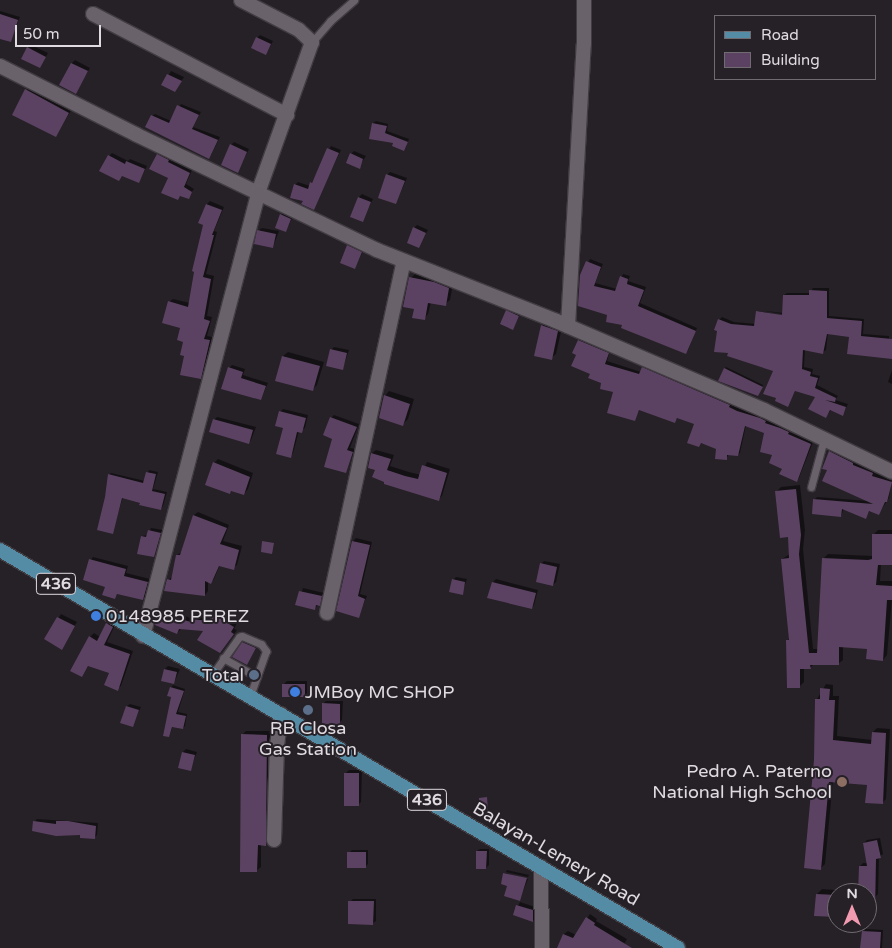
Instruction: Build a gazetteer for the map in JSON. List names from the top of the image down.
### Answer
{
  "streets": {
    "main road": ["436", "Balayan-Lemery Road"]
  },
  "places": [
    "0148985 PEREZ",
    "Total",
    "JMBoy MC SHOP",
    "RB Closa Gas Station",
    "Pedro A. Paterno National High School"
  ],
  "legend": ["Road", "Building"],
  "scale_bar": "50 m",
  "north": "top"
}
